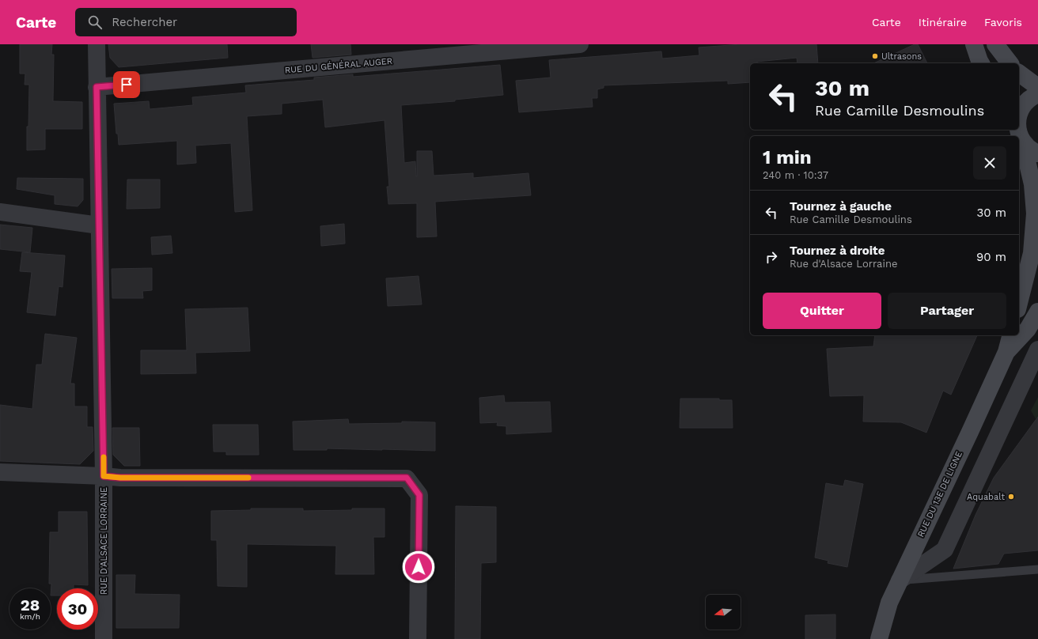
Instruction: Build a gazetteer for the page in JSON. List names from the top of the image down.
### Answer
{
  "streets": {
    "main road": ["RUE DU 13E DE LIGNE"],
    "street": ["RUE DU GÉNÉRAL AUGER", "RUE D'ALSACE LORRAINE"]
  },
  "crossings": [
    ["RUE DU GÉNÉRAL AUGER", "RUE D'ALSACE LORRAINE"]
  ],
  "places": ["Ultrasons", "Aquabalt"],
  "north": "left",
  "page": {
    "header": "Carte",
    "search": "Rechercher",
    "nav": ["Carte", "Itinéraire", "Favoris"],
    "turn": ["30 m", "Rue Camille Desmoulins"],
    "heading": ["1 min", "240 m · 10:37"],
    "list": [
      {
        "name": "Tournez à gauche",
        "note": "Rue Camille Desmoulins",
        "value": "30 m"
      },
      {
        "name": "Tournez à droite",
        "note": "Rue d'Alsace Lorraine",
        "value": "90 m"
      }
    ],
    "buttons": ["Quitter", "Partager"],
    "speed": "28 km/h",
    "limit": "30"
  }
}
